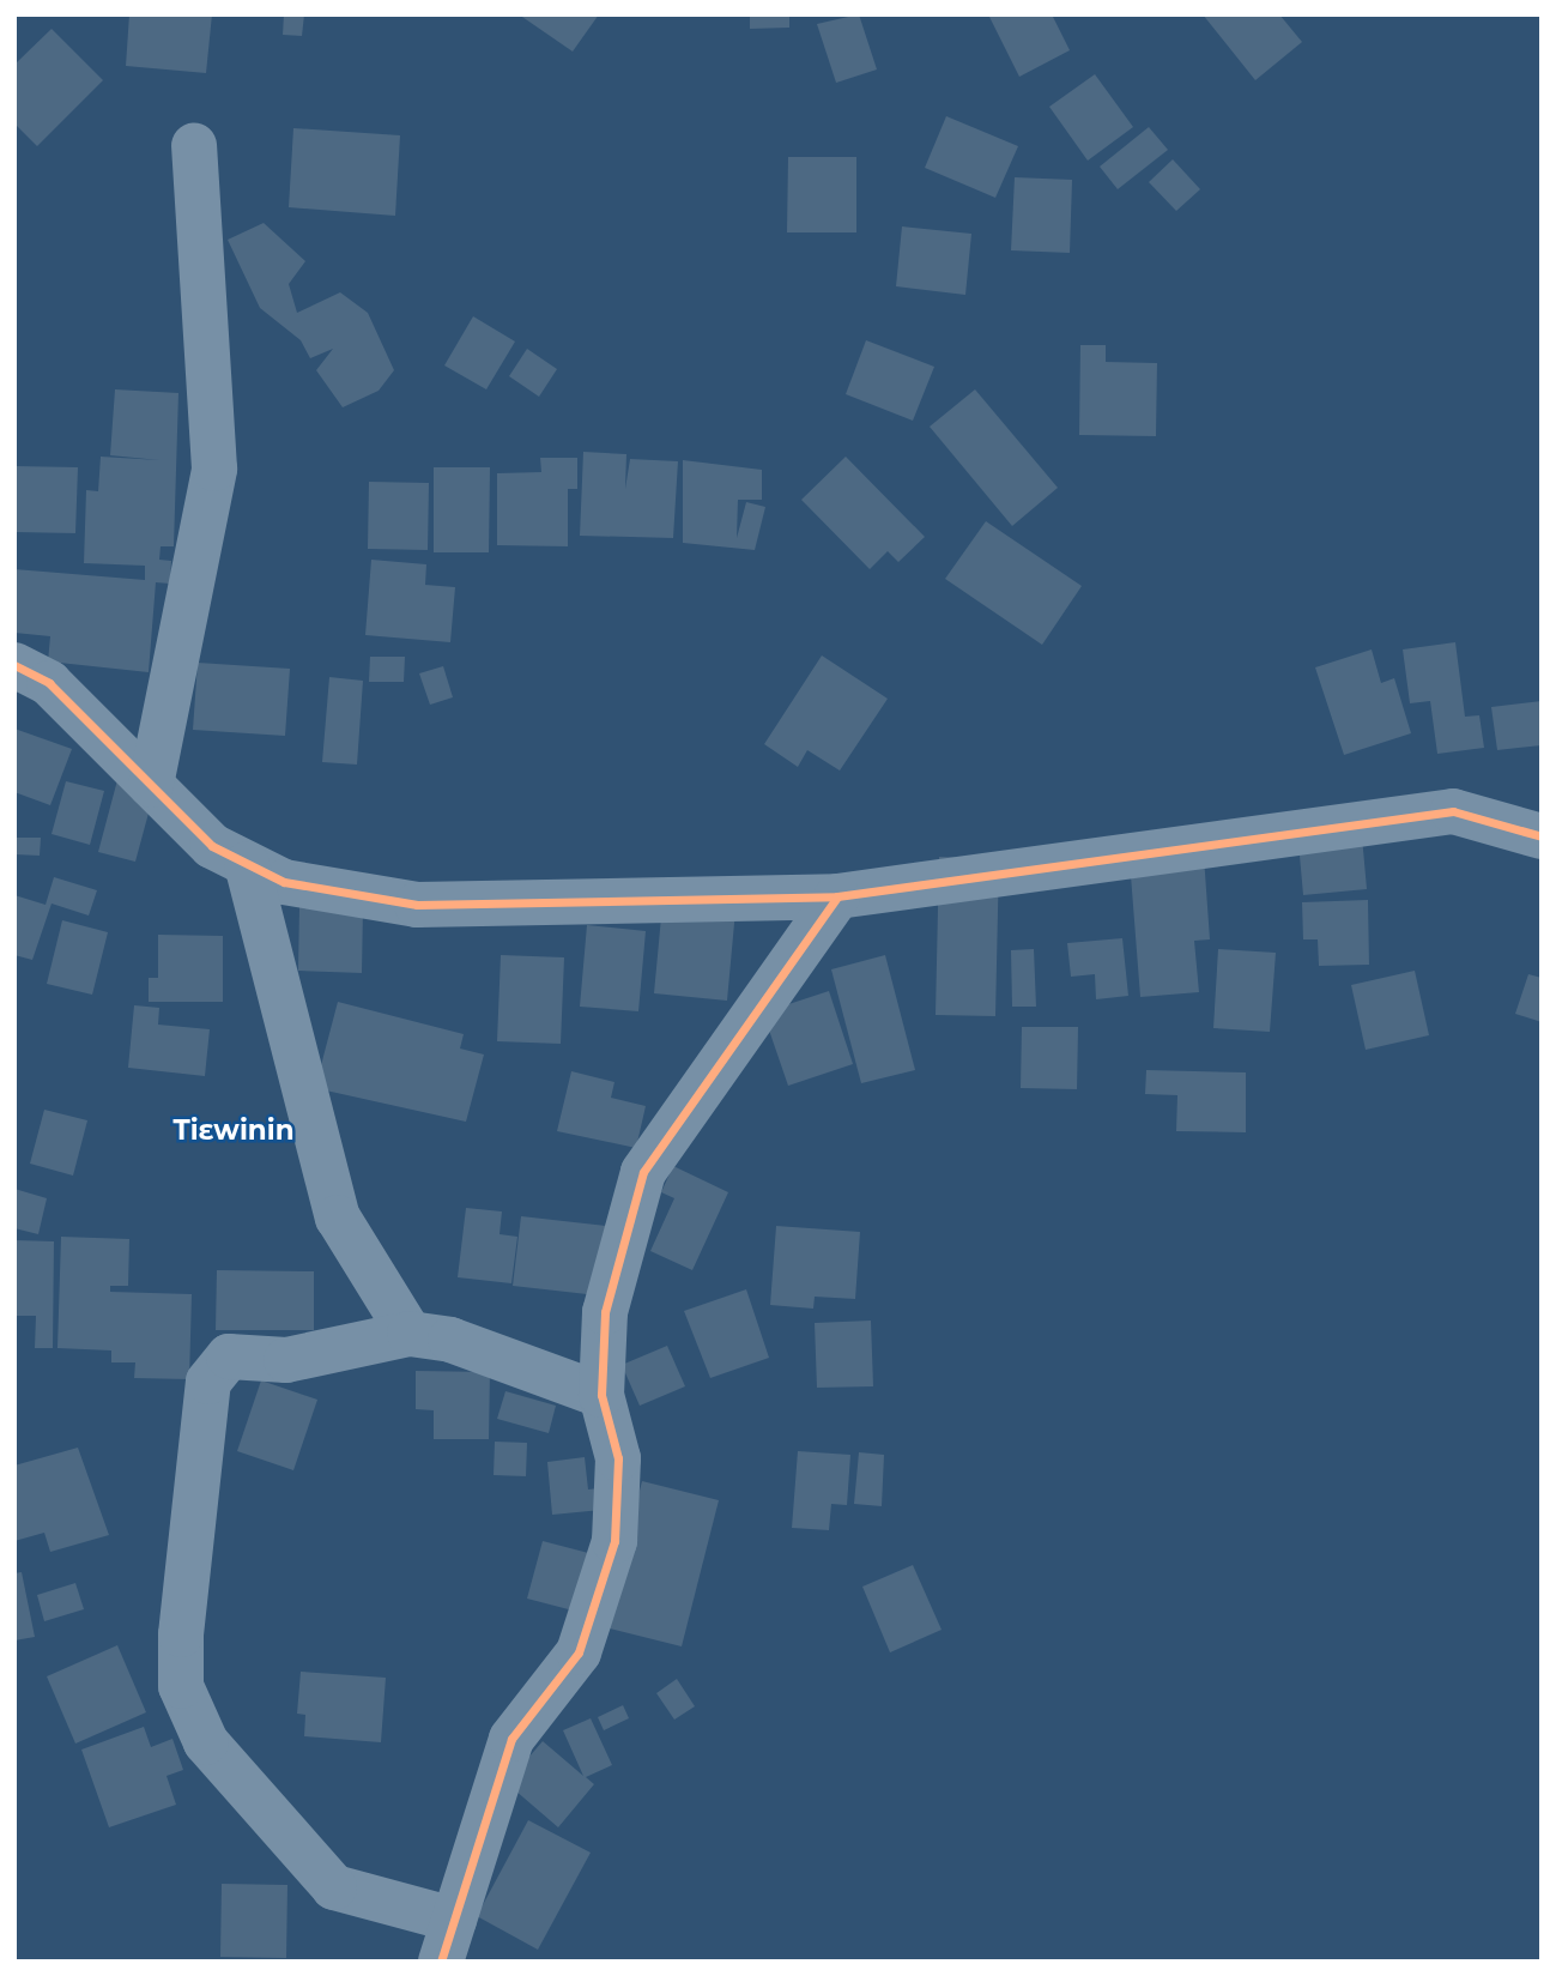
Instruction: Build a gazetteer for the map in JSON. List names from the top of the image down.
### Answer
{
  "districts": ["Tiɛwinin"]
}
